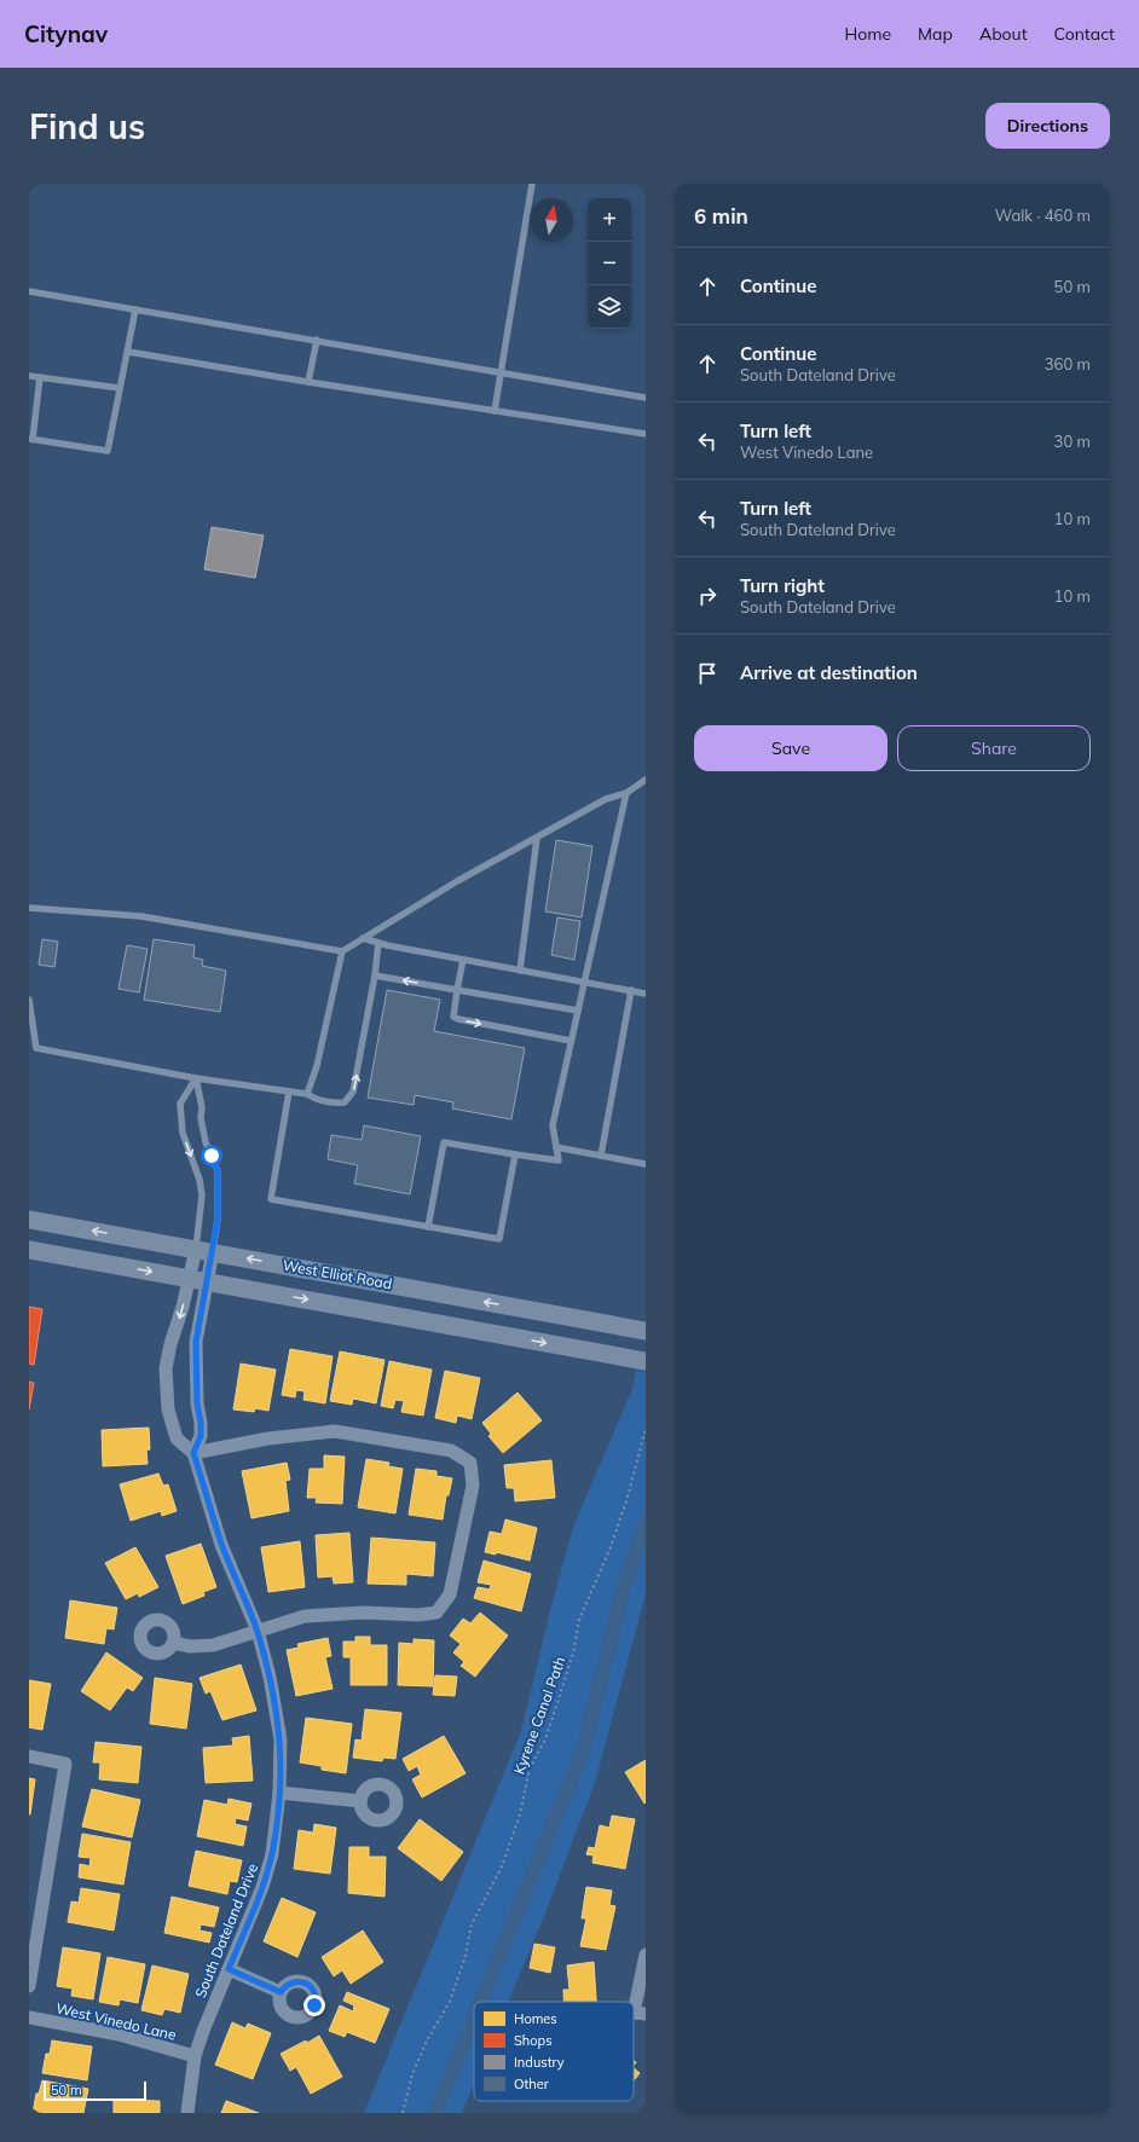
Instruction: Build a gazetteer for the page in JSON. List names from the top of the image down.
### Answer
{
  "streets": {
    "main road": ["West Elliot Road"],
    "street": ["South Dateland Drive", "West Vinedo Lane"],
    "path": ["Kyrene Canal Path"]
  },
  "crossings": [
    ["West Elliot Road", "South Dateland Drive"],
    ["South Dateland Drive", "West Vinedo Lane"]
  ],
  "legend": [
    "Homes",
    "Shops",
    "Industry",
    "Other"
  ],
  "scale_bar": "50 m",
  "north": "top",
  "page": {
    "header": "Citynav",
    "nav": [
      "Home",
      "Map",
      "About",
      "Contact"
    ],
    "buttons": [
      "Directions",
      ["Save", "Share"]
    ],
    "title": "Find us",
    "heading": ["6 min", "Walk · 460 m"],
    "map_buttons": ["+", "−"],
    "list": [
      ["Continue", "50 m"],
      ["Continue", "South Dateland Drive", "360 m"],
      ["Turn left", "West Vinedo Lane", "30 m"],
      ["Turn left", "South Dateland Drive", "10 m"],
      ["Turn right", "South Dateland Drive", "10 m"],
      "Arrive at destination"
    ],
    "scale": "50 m"
  }
}
